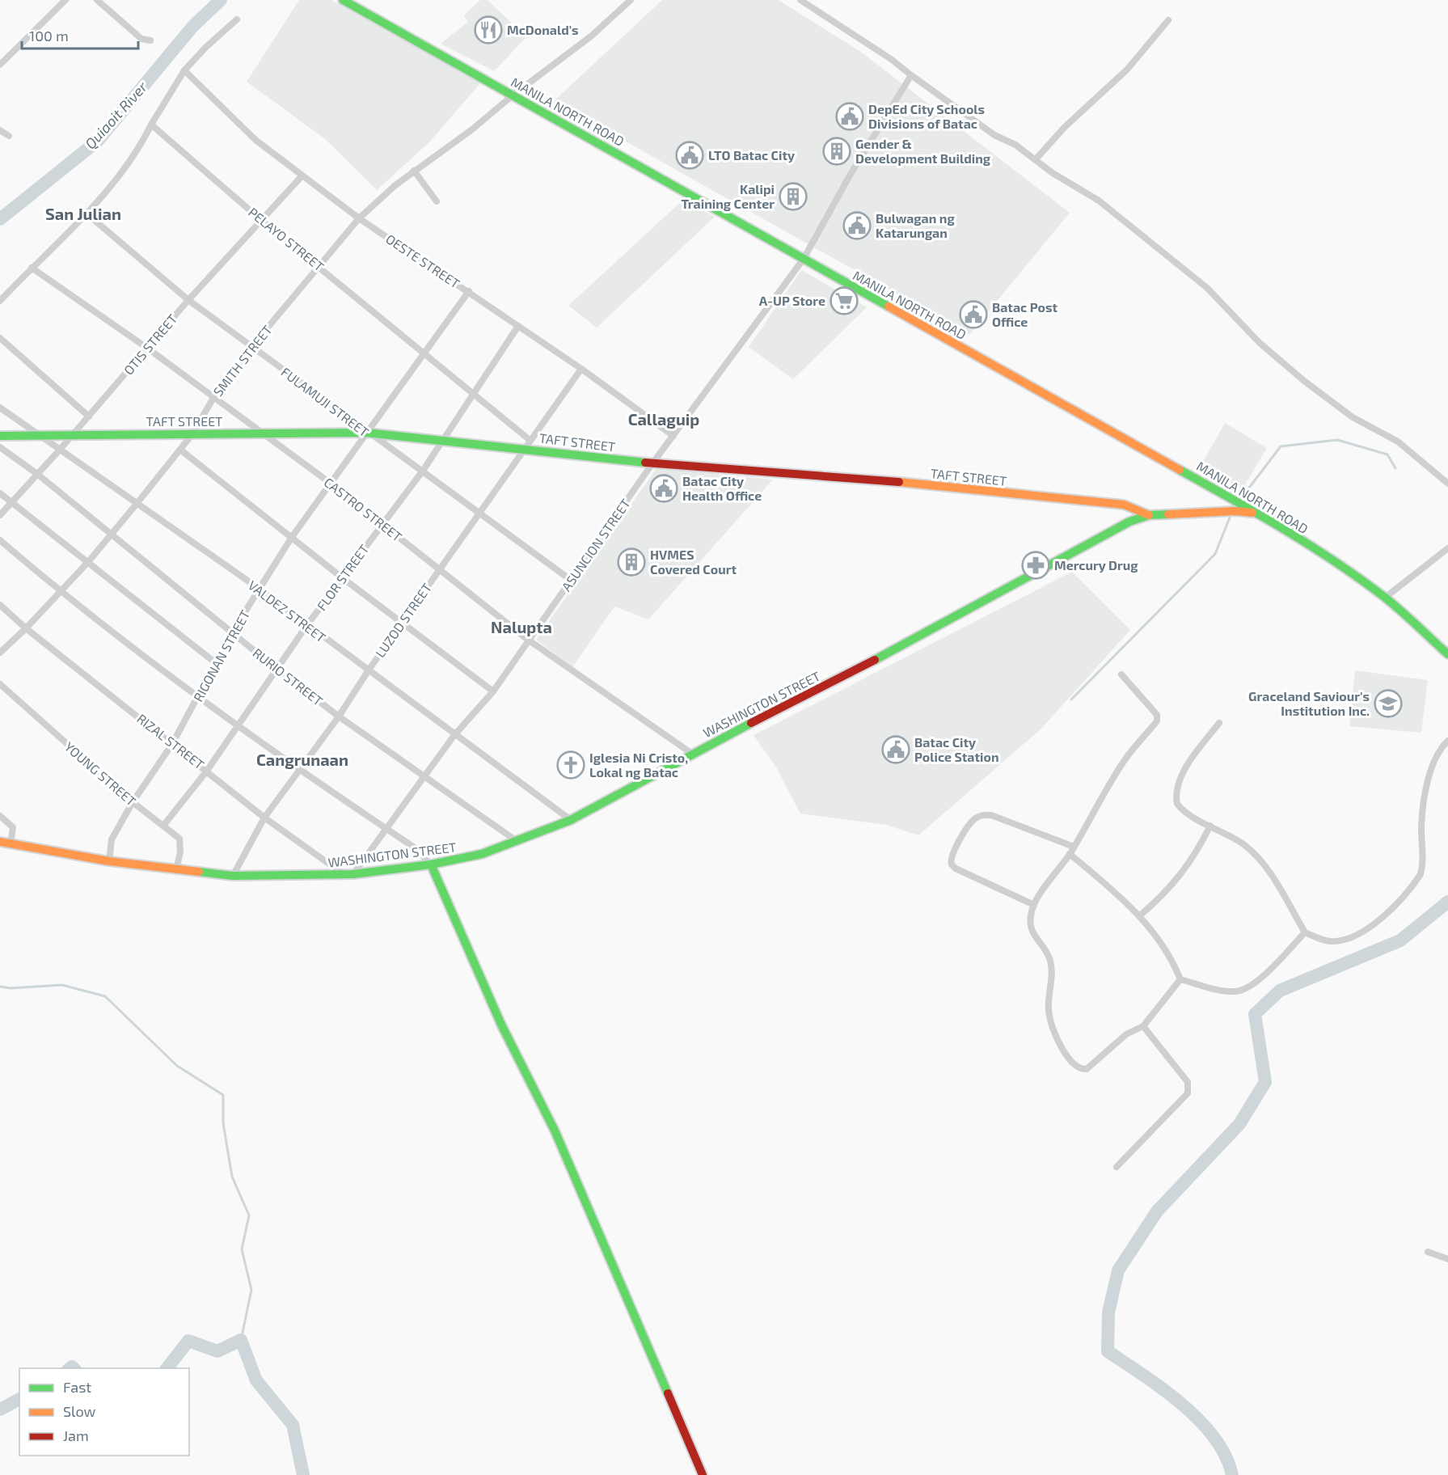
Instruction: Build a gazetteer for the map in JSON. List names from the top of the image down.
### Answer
{
  "streets": {
    "main road": ["MANILA NORTH ROAD", "TAFT STREET", "WASHINGTON STREET"],
    "street": [
      "PELAYO STREET",
      "OESTE STREET",
      "OTIS STREET",
      "SMITH STREET",
      "FULAMUJI STREET",
      "CASTRO STREET",
      "ASUNCION STREET",
      "FLOR STREET",
      "VALDEZ STREET",
      "LUZOD STREET",
      "RIGONAN STREET",
      "RURIO STREET",
      "RIZAL STREET",
      "YOUNG STREET"
    ]
  },
  "crossings": [
    ["MANILA NORTH ROAD", "SMITH STREET"],
    ["MANILA NORTH ROAD", "ASUNCION STREET"],
    ["MANILA NORTH ROAD", "WASHINGTON STREET"],
    ["PELAYO STREET", "OTIS STREET"],
    ["PELAYO STREET", "SMITH STREET"],
    ["PELAYO STREET", "FLOR STREET"],
    ["PELAYO STREET", "LUZOD STREET"],
    ["PELAYO STREET", "RIGONAN STREET"],
    ["OESTE STREET", "OTIS STREET"],
    ["OESTE STREET", "SMITH STREET"],
    ["OESTE STREET", "ASUNCION STREET"],
    ["OESTE STREET", "FLOR STREET"],
    ["OESTE STREET", "LUZOD STREET"],
    ["OESTE STREET", "RIGONAN STREET"],
    ["OTIS STREET", "FULAMUJI STREET"],
    ["OTIS STREET", "TAFT STREET"],
    ["OTIS STREET", "CASTRO STREET"],
    ["OTIS STREET", "VALDEZ STREET"],
    ["OTIS STREET", "RURIO STREET"],
    ["SMITH STREET", "FULAMUJI STREET"],
    ["SMITH STREET", "TAFT STREET"],
    ["SMITH STREET", "CASTRO STREET"],
    ["SMITH STREET", "VALDEZ STREET"],
    ["SMITH STREET", "RURIO STREET"],
    ["SMITH STREET", "RIZAL STREET"],
    ["FULAMUJI STREET", "TAFT STREET"],
    ["FULAMUJI STREET", "ASUNCION STREET"],
    ["FULAMUJI STREET", "FLOR STREET"],
    ["FULAMUJI STREET", "LUZOD STREET"],
    ["FULAMUJI STREET", "RIGONAN STREET"],
    ["TAFT STREET", "CASTRO STREET"],
    ["TAFT STREET", "ASUNCION STREET"],
    ["TAFT STREET", "FLOR STREET"],
    ["TAFT STREET", "VALDEZ STREET"],
    ["TAFT STREET", "LUZOD STREET"],
    ["TAFT STREET", "RIGONAN STREET"],
    ["TAFT STREET", "WASHINGTON STREET"],
    ["CASTRO STREET", "ASUNCION STREET"],
    ["CASTRO STREET", "FLOR STREET"],
    ["CASTRO STREET", "LUZOD STREET"],
    ["CASTRO STREET", "RIGONAN STREET"],
    ["CASTRO STREET", "WASHINGTON STREET"],
    ["ASUNCION STREET", "VALDEZ STREET"],
    ["ASUNCION STREET", "RURIO STREET"],
    ["ASUNCION STREET", "WASHINGTON STREET"],
    ["FLOR STREET", "VALDEZ STREET"],
    ["FLOR STREET", "RURIO STREET"],
    ["FLOR STREET", "RIZAL STREET"],
    ["FLOR STREET", "YOUNG STREET"],
    ["VALDEZ STREET", "LUZOD STREET"],
    ["VALDEZ STREET", "RIGONAN STREET"],
    ["VALDEZ STREET", "WASHINGTON STREET"],
    ["LUZOD STREET", "RURIO STREET"],
    ["LUZOD STREET", "WASHINGTON STREET"],
    ["LUZOD STREET", "RIZAL STREET"],
    ["RIGONAN STREET", "RURIO STREET"],
    ["RIGONAN STREET", "WASHINGTON STREET"],
    ["RIGONAN STREET", "RIZAL STREET"],
    ["RIGONAN STREET", "YOUNG STREET"],
    ["RURIO STREET", "WASHINGTON STREET"],
    ["WASHINGTON STREET", "RIZAL STREET"],
    ["WASHINGTON STREET", "YOUNG STREET"]
  ],
  "districts": [
    "San Julian",
    "Callaguip",
    "Nalupta",
    "Cangrunaan"
  ],
  "water": ["Quiaoit River"],
  "places": {
    "restaurant": ["McDonald's"],
    "public building": [
      "DepEd City Schools Divisions of Batac",
      "LTO Batac City",
      "Bulwagan ng Katarungan",
      "Batac Post Office",
      "Batac City Health Office",
      "Batac City Police Station"
    ],
    "building": ["Gender & Development Building", "Kalipi Training Center", "HVMES Covered Court"],
    "supermarket": ["A-UP Store"],
    "pharmacy": ["Mercury Drug"],
    "school or university": ["Graceland Saviour's Institution Inc."],
    "church": ["Iglesia Ni Cristo, Lokal ng Batac"]
  },
  "legend": ["Fast", "Slow", "Jam"],
  "scale_bar": "100 m"
}
